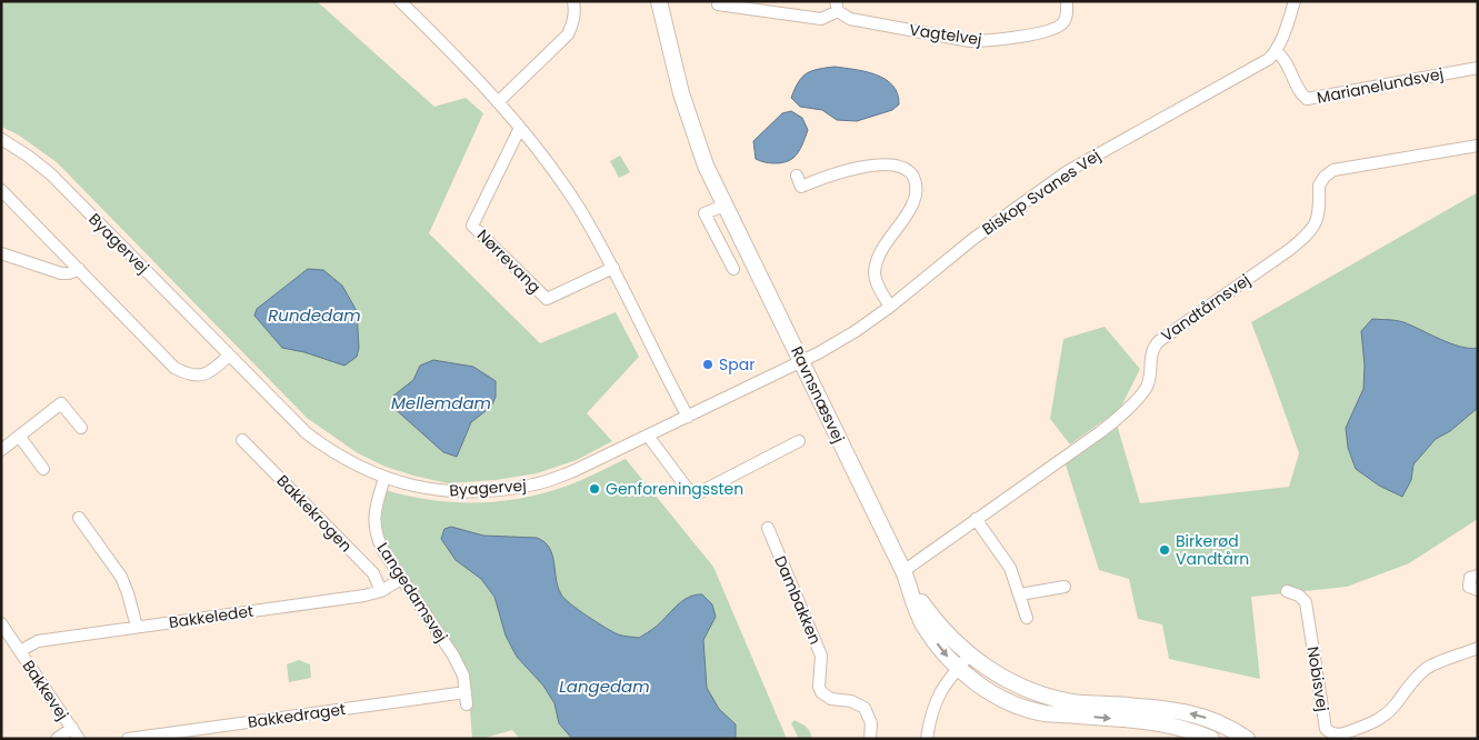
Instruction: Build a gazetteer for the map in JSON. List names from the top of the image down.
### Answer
{
  "streets": {
    "main road": ["Ravnsnæsvej"],
    "street": [
      "Vagtelvej",
      "Marianelundsvej",
      "Biskop Svanes Vej",
      "Byagervej",
      "Nørrevang",
      "Vandtårnsvej",
      "Bakkekrogen",
      "Langedamsvej",
      "Dambakken",
      "Bakkeledet",
      "Nobisvej",
      "Bakkevej",
      "Bakkedraget"
    ]
  },
  "crossings": [
    ["Marianelundsvej", "Biskop Svanes Vej"],
    ["Biskop Svanes Vej", "Byagervej"],
    ["Biskop Svanes Vej", "Ravnsnæsvej"],
    ["Byagervej", "Ravnsnæsvej"],
    ["Byagervej", "Langedamsvej"],
    ["Vandtårnsvej", "Ravnsnæsvej"],
    ["Bakkekrogen", "Bakkeledet"],
    ["Langedamsvej", "Bakkeledet"],
    ["Langedamsvej", "Bakkedraget"],
    ["Bakkeledet", "Bakkevej"]
  ],
  "water": ["Rundedam", "Mellemdam", "Langedam"],
  "places": ["Spar", "Genforeningssten", "Birkerød Vandtårn"]
}
